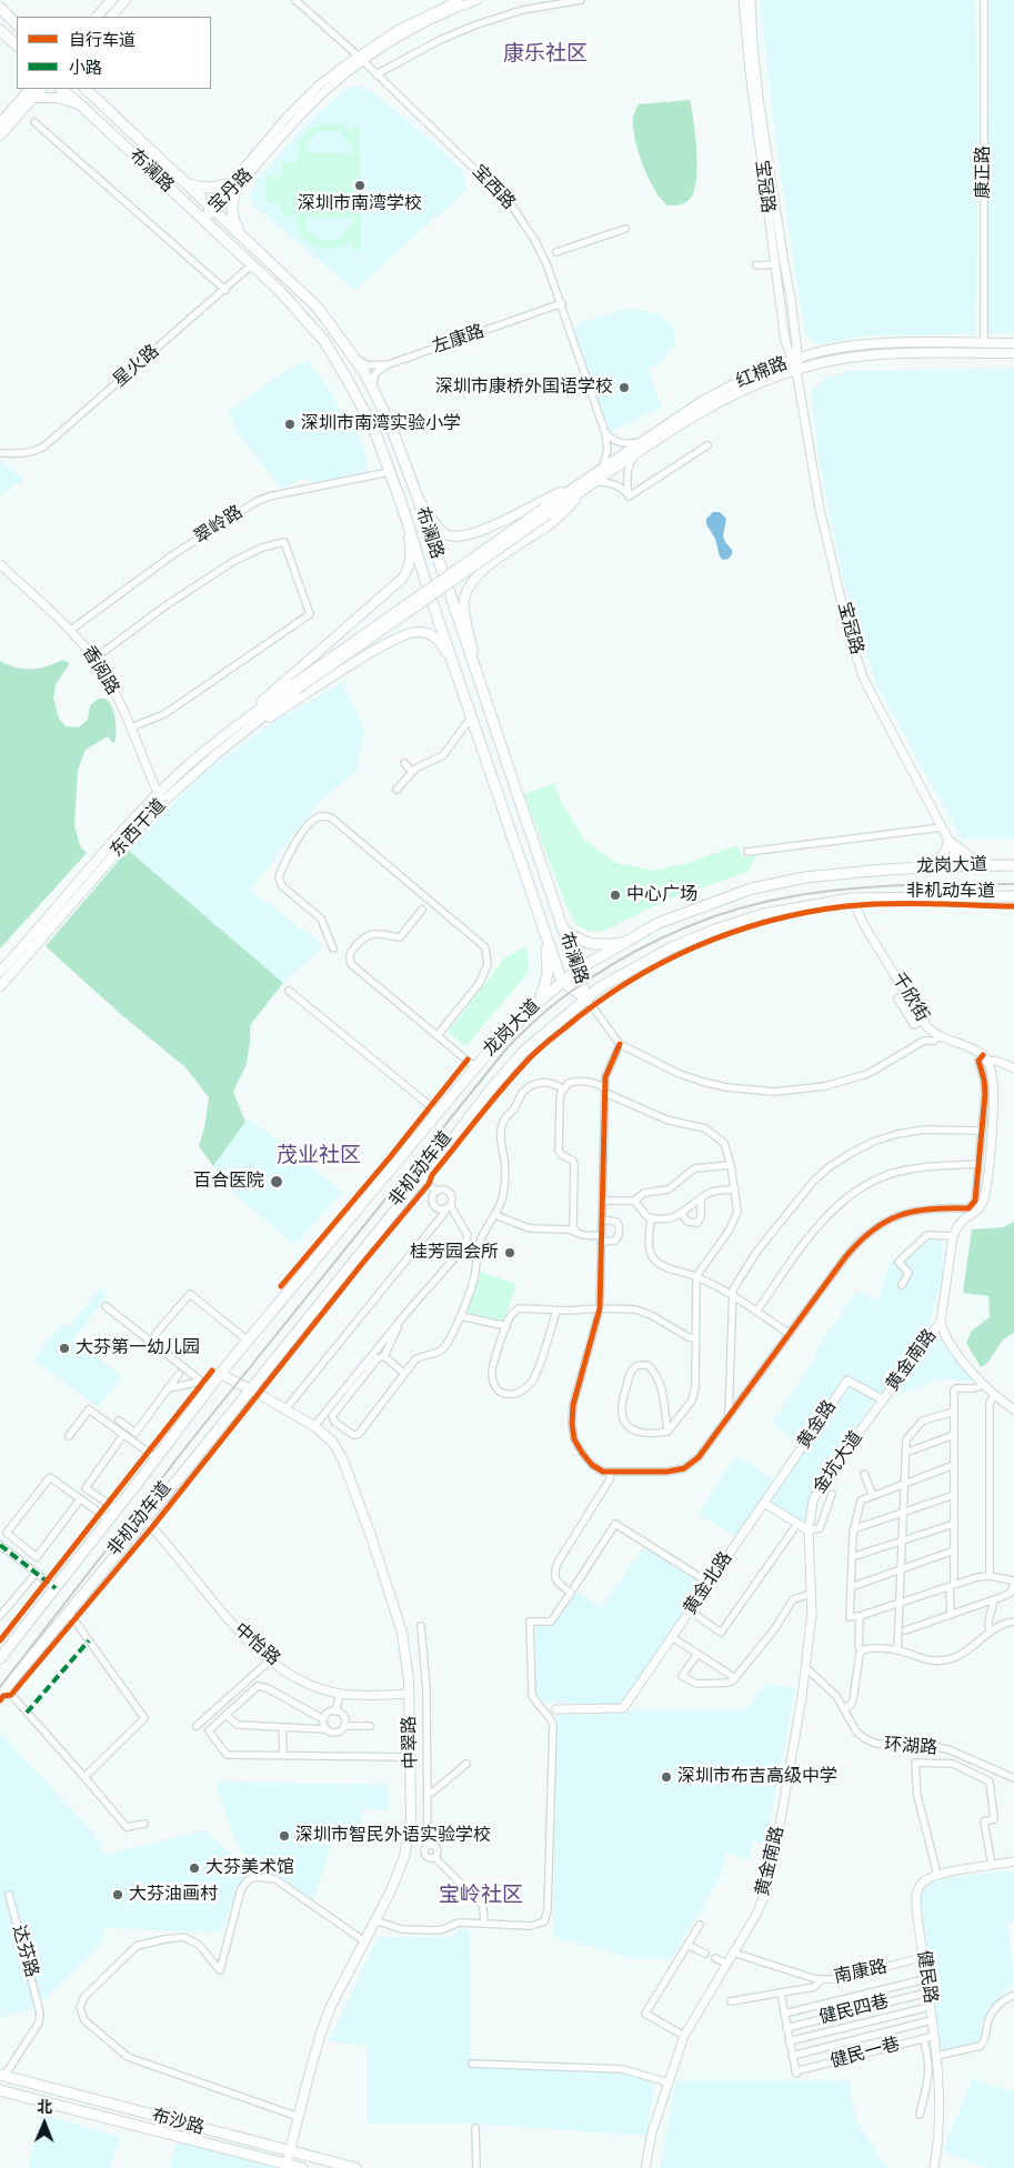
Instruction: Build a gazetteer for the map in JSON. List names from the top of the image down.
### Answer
{
  "streets": {
    "main road": [
      "布澜路",
      "红棉路",
      "东西干道",
      "龙岗大道",
      "中翠路",
      "布沙路"
    ],
    "street": [
      "康正路",
      "宝冠路",
      "宝西路",
      "宝丹路",
      "左康路",
      "星火路",
      "翠岭路",
      "香阅路",
      "千欣街",
      "黄金南路",
      "黄金路",
      "金坑大道",
      "黄金北路",
      "中怡路",
      "环湖路",
      "达芬路",
      "南康路",
      "健民路",
      "健民四巷",
      "健民一巷"
    ],
    "cycle path": ["非机动车道"]
  },
  "crossings": [
    ["布澜路", "宝丹路"],
    ["布澜路", "左康路"],
    ["布澜路", "星火路"],
    ["布澜路", "翠岭路"],
    ["布澜路", "龙岗大道"],
    ["康正路", "红棉路"],
    ["宝冠路", "红棉路"],
    ["宝冠路", "龙岗大道"],
    ["宝西路", "宝丹路"],
    ["宝西路", "左康路"],
    ["宝西路", "红棉路"],
    ["红棉路", "东西干道"],
    ["翠岭路", "香阅路"],
    ["香阅路", "东西干道"],
    ["龙岗大道", "千欣街"],
    ["龙岗大道", "中怡路"],
    ["龙岗大道", "中翠路"],
    ["黄金南路", "黄金路"],
    ["黄金南路", "金坑大道"],
    ["黄金南路", "环湖路"],
    ["黄金南路", "南康路"],
    ["黄金路", "金坑大道"],
    ["黄金路", "黄金北路"],
    ["中怡路", "中翠路"],
    ["中翠路", "布沙路"],
    ["达芬路", "布沙路"],
    ["南康路", "健民路"],
    ["健民路", "健民一巷"]
  ],
  "districts": ["康乐社区", "茂业社区", "宝岭社区"],
  "places": [
    "深圳市南湾学校",
    "深圳市康桥外国语学校",
    "深圳市南湾实验小学",
    "中心广场",
    "百合医院",
    "桂芳园会所",
    "大芬第一幼儿园",
    "深圳市布吉高级中学",
    "深圳市智民外语实验学校",
    "大芬美术馆",
    "大芬油画村"
  ],
  "legend": ["自行车道", "小路"],
  "north": "top"
}
